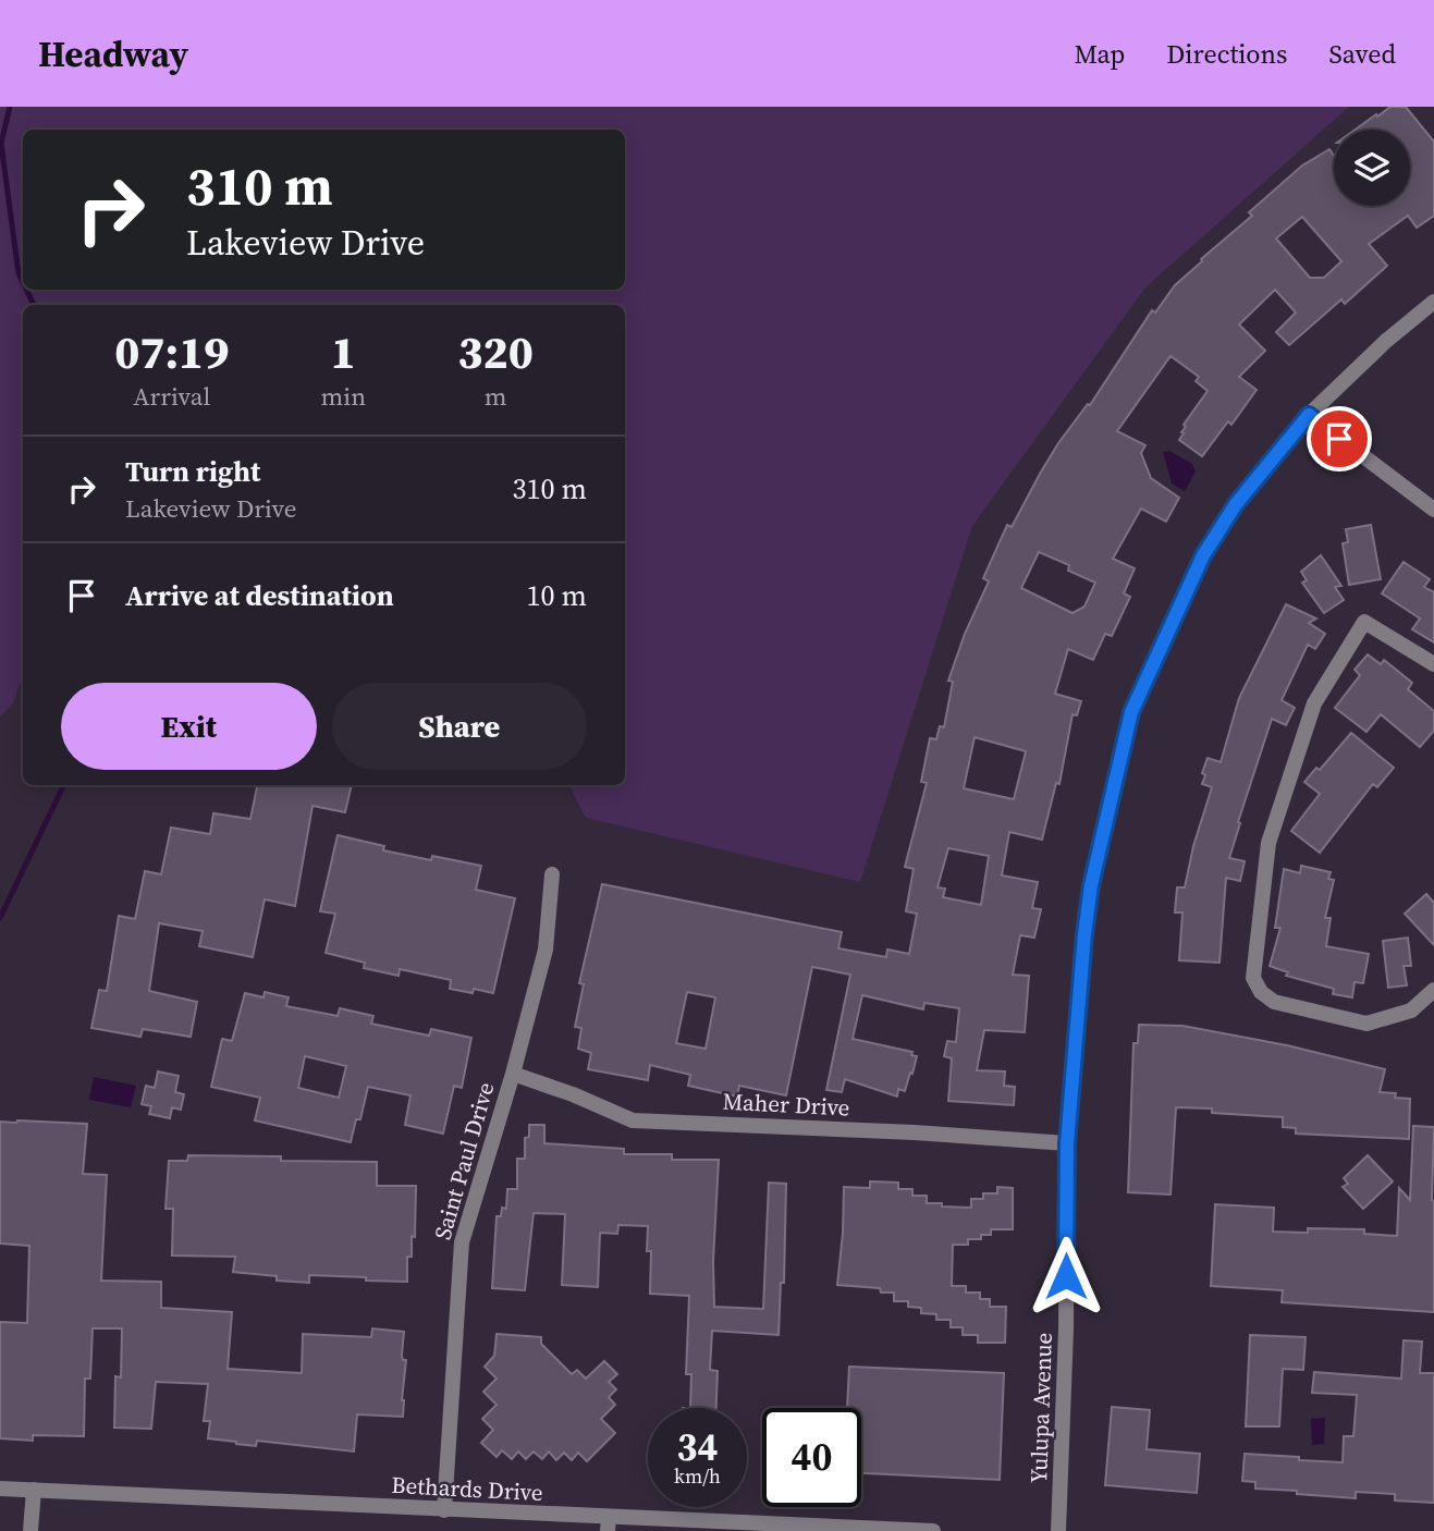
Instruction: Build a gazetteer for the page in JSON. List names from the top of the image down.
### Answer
{
  "streets": {
    "street": [
      "Maher Drive",
      "Saint Paul Drive",
      "Yulupa Avenue",
      "Bethards Drive"
    ]
  },
  "crossings": [
    ["Maher Drive", "Saint Paul Drive"],
    ["Maher Drive", "Yulupa Avenue"],
    ["Saint Paul Drive", "Bethards Drive"]
  ],
  "page": {
    "header": "Headway",
    "nav": ["Map", "Directions", "Saved"],
    "turn": ["310 m", "Lakeview Drive"],
    "eta": [
      "07:19",
      "Arrival",
      "1",
      "min",
      "320",
      "m"
    ],
    "list": [
      {
        "name": "Turn right",
        "note": "Lakeview Drive",
        "value": "310 m"
      },
      {
        "name": "Arrive at destination",
        "value": "10 m"
      }
    ],
    "buttons": ["Exit", "Share"],
    "speed": "34 km/h",
    "limit": "40"
  }
}
